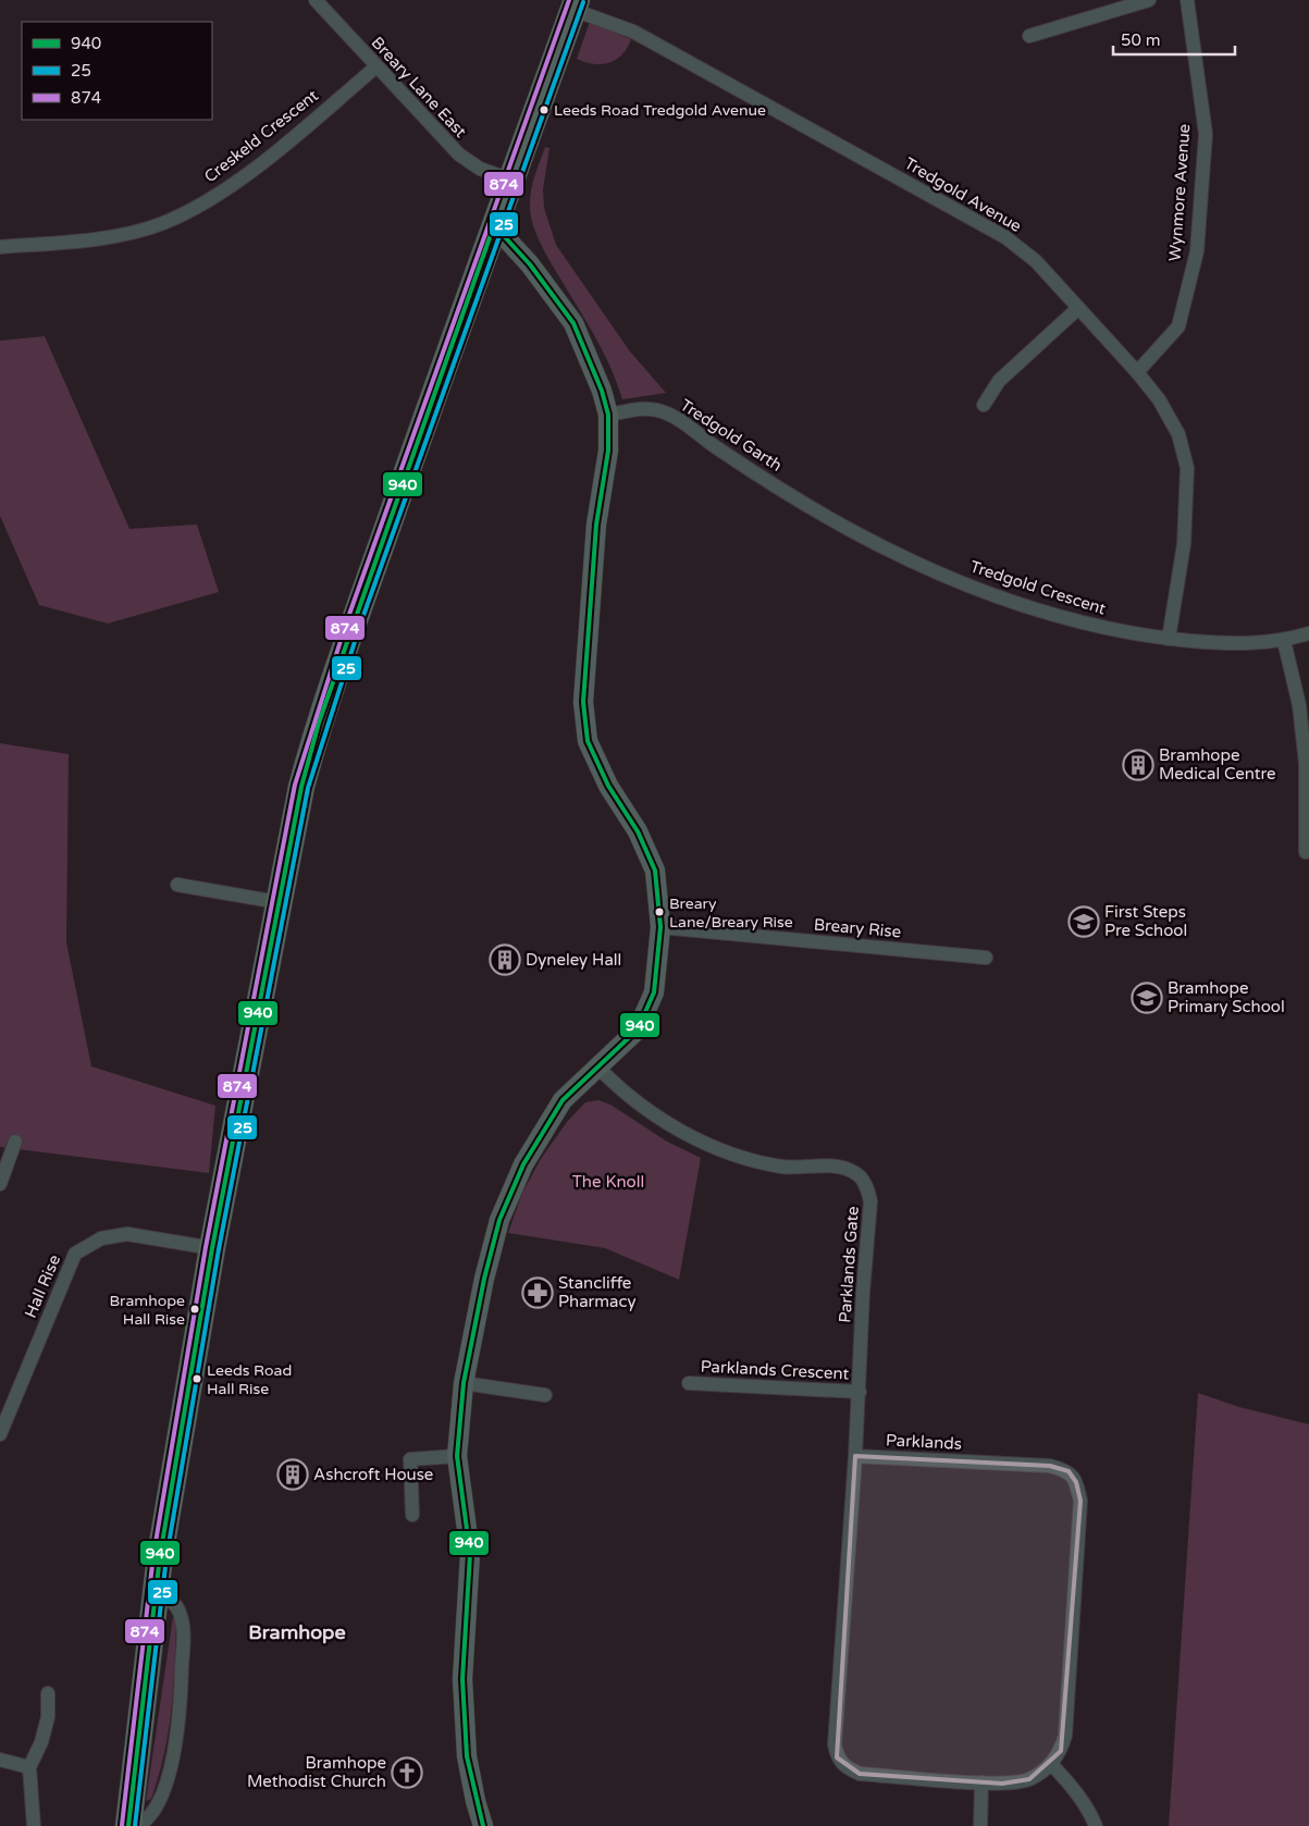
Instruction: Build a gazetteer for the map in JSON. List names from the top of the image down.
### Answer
{
  "streets": {
    "street": [
      "Breary Lane East",
      "Creskeld Crescent",
      "Wynmore Avenue",
      "Tredgold Avenue",
      "Tredgold Garth",
      "Tredgold Crescent",
      "Breary Rise",
      "Parklands Gate",
      "Hall Rise",
      "Parklands Crescent",
      "Parklands"
    ]
  },
  "crossings": [
    ["Breary Lane East", "Creskeld Crescent"],
    ["Wynmore Avenue", "Tredgold Avenue"],
    ["Tredgold Avenue", "Tredgold Crescent"],
    ["Tredgold Garth", "Tredgold Crescent"],
    ["Parklands Gate", "Parklands Crescent"],
    ["Parklands Gate", "Parklands"]
  ],
  "districts": ["Bramhope"],
  "parks": ["The Knoll"],
  "places": {
    "other": [
      "Leeds Road Tredgold Avenue",
      "Breary Lane/Breary Rise",
      "Bramhope Hall Rise",
      "Leeds Road Hall Rise"
    ],
    "building": ["Bramhope Medical Centre", "Dyneley Hall", "Ashcroft House"],
    "school or university": ["First Steps Pre School", "Bramhope Primary School"],
    "pharmacy": ["Stancliffe Pharmacy"],
    "church": ["Bramhope Methodist Church"]
  },
  "lines": ["transit line 874", "transit line 25", "transit line 940"],
  "legend": ["940", "25", "874"],
  "scale_bar": "50 m"
}
